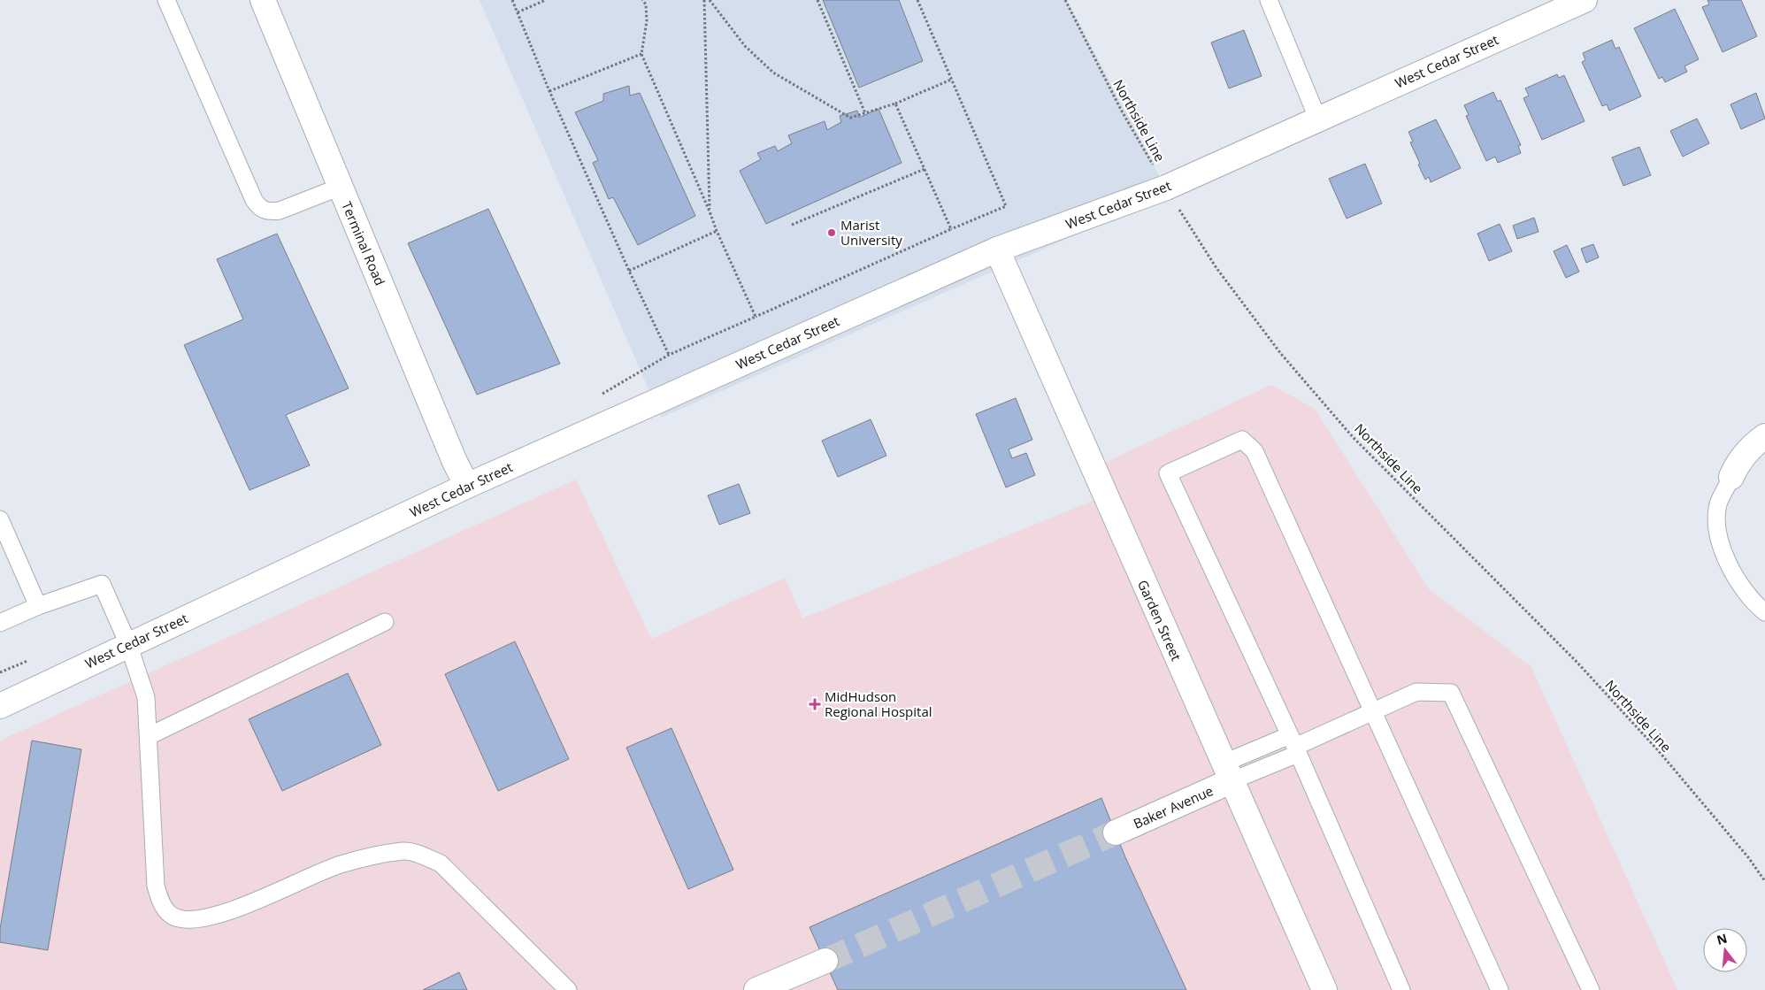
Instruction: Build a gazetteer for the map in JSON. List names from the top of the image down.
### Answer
{
  "streets": {
    "street": [
      "West Cedar Street",
      "Terminal Road",
      "Garden Street",
      "Baker Avenue"
    ],
    "path": ["Northside Line"]
  },
  "crossings": [
    ["West Cedar Street", "Northside Line"],
    ["West Cedar Street", "Terminal Road"],
    ["West Cedar Street", "Garden Street"],
    ["Garden Street", "Baker Avenue"]
  ],
  "places": {
    "other": ["Marist University"],
    "health": ["MidHudson Regional Hospital"]
  },
  "north": "top"
}
